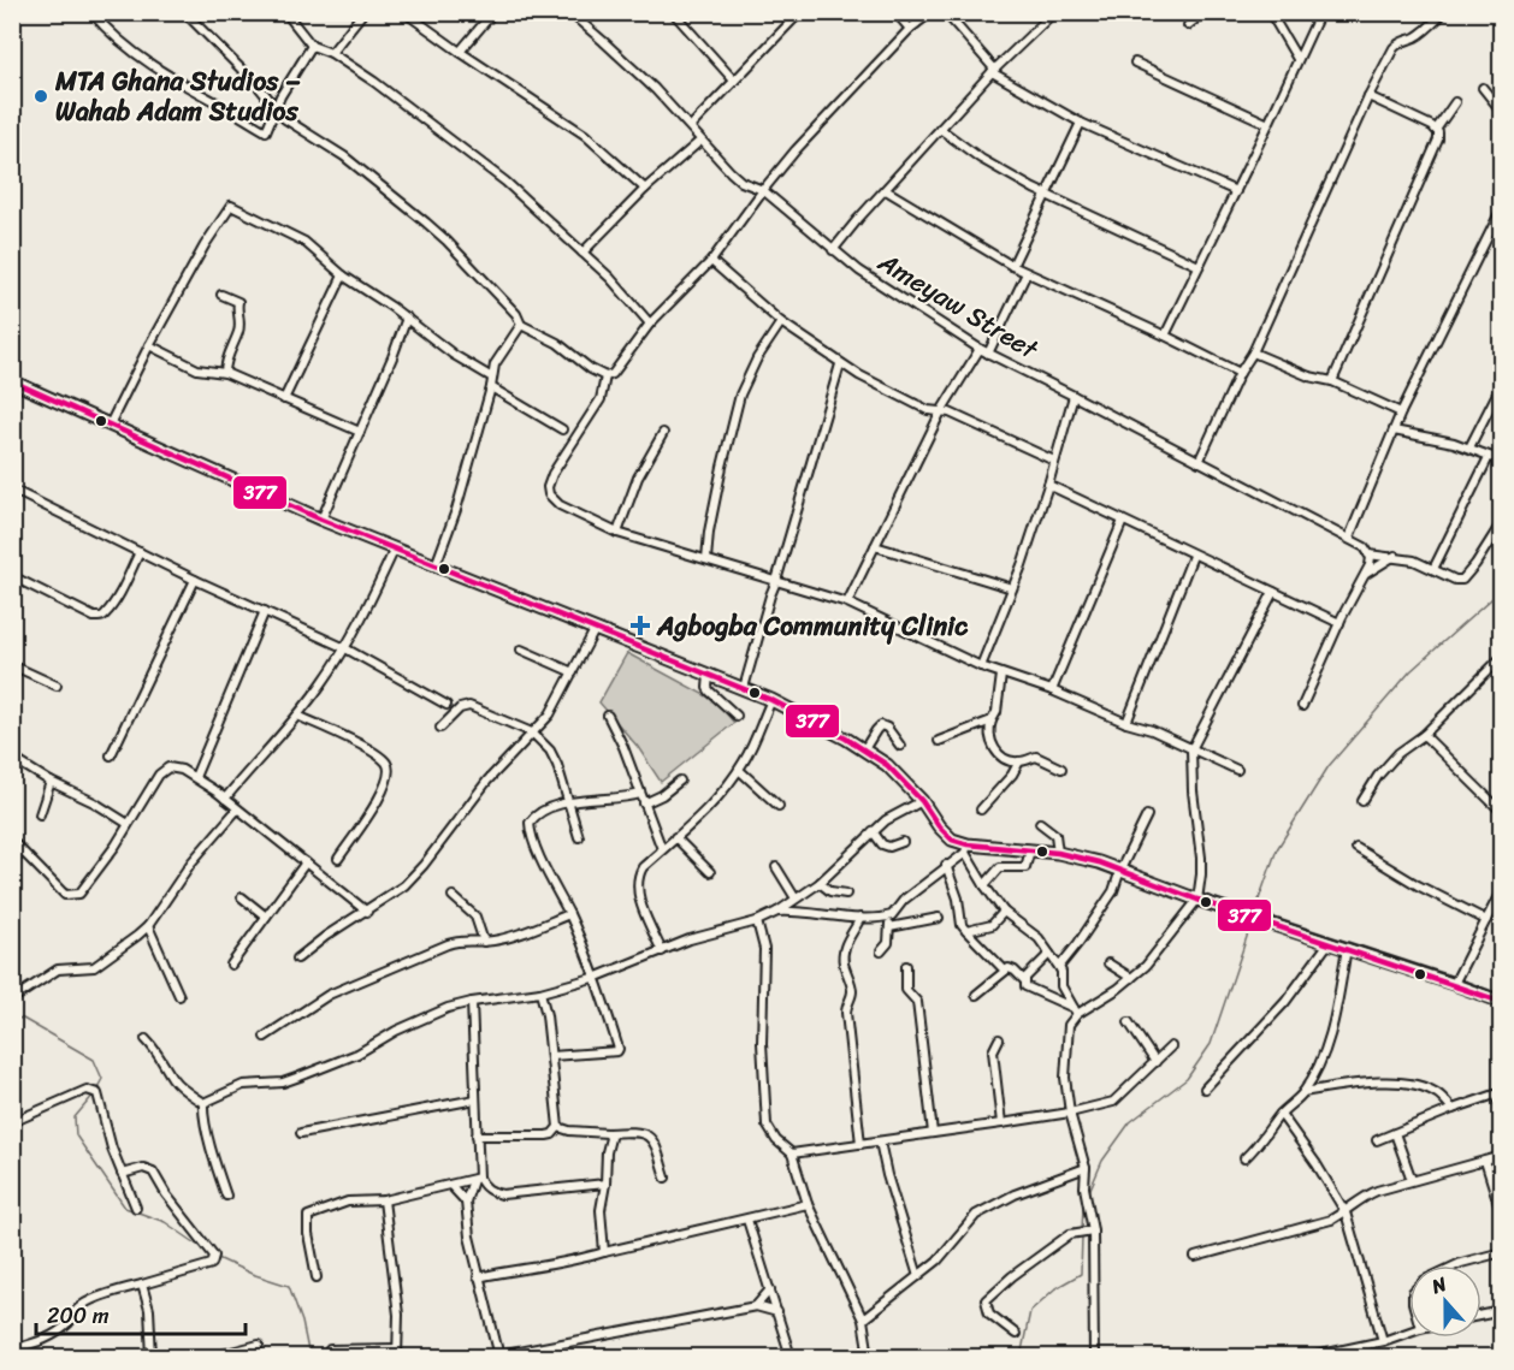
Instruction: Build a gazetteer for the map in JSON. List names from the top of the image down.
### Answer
{
  "streets": {
    "street": ["Ameyaw Street"]
  },
  "places": {
    "other": ["MTA Ghana Studios – Wahab Adam Studios"],
    "health": ["Agbogba Community Clinic"]
  },
  "lines": ["transit line 377"],
  "scale_bar": "200 m",
  "north": "top"
}
